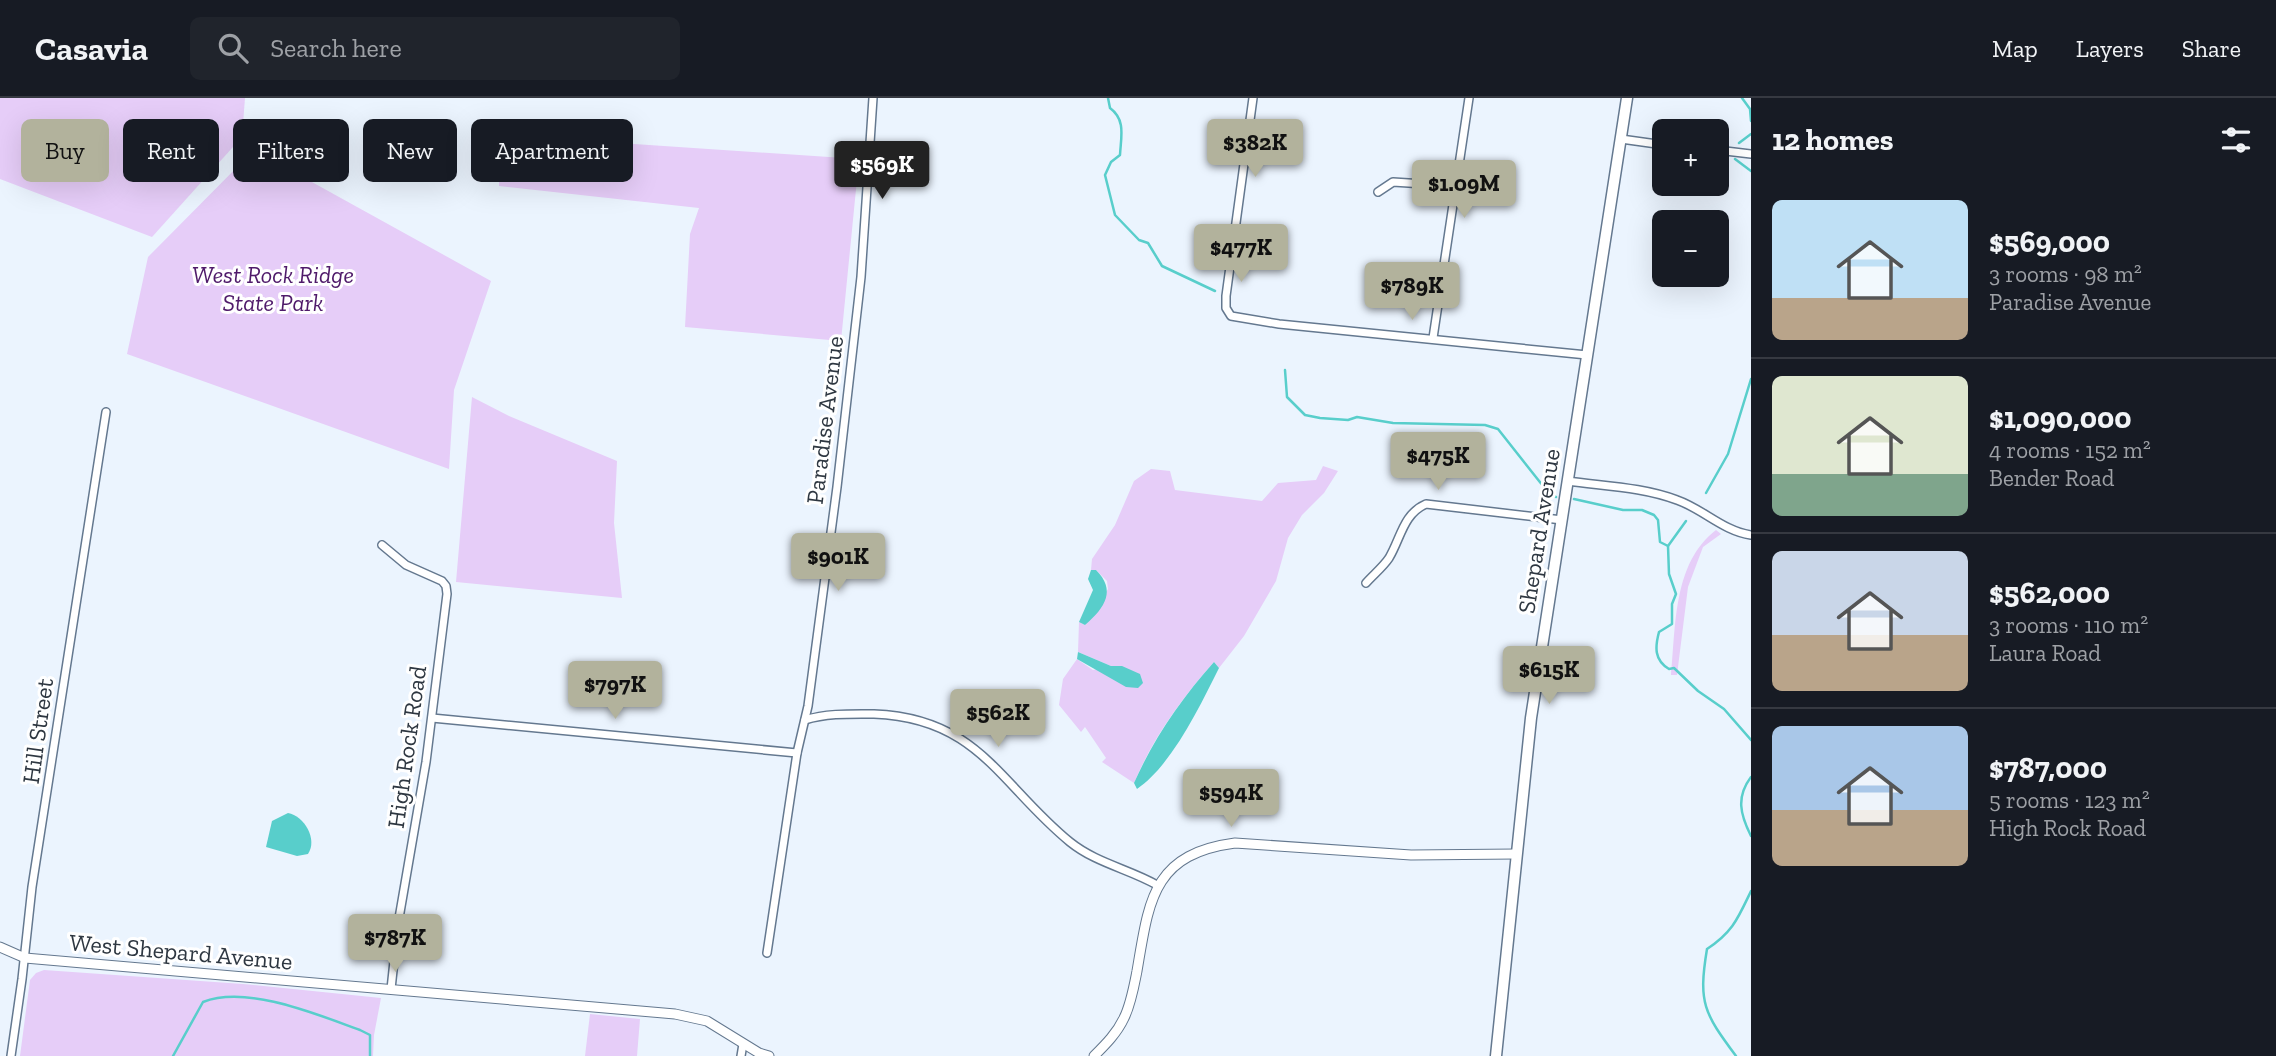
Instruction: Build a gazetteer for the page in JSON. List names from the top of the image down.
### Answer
{
  "streets": {
    "main road": ["Shepard Avenue"],
    "street": [
      "Paradise Avenue",
      "Hill Street",
      "High Rock Road",
      "West Shepard Avenue"
    ]
  },
  "crossings": [
    ["Hill Street", "West Shepard Avenue"],
    ["High Rock Road", "West Shepard Avenue"]
  ],
  "parks": ["West Rock Ridge State Park"],
  "page": {
    "header": "Casavia",
    "search": "Search here",
    "nav": ["Map", "Layers", "Share"],
    "heading": "12 homes",
    "map_buttons": ["+", "−"],
    "price": [
      "$382K",
      "$569K",
      "$1.09M",
      "$477K",
      "$789K",
      "$475K",
      "$901K",
      "$615K",
      "$797K",
      "$562K",
      "$594K",
      "$787K"
    ],
    "chip": [
      "Buy",
      "Rent",
      "Filters",
      "New",
      "Apartment"
    ],
    "list": [
      {
        "name": "$569,000",
        "note": "3 rooms · 98 m² · Paradise Avenue"
      },
      {
        "name": "$1,090,000",
        "note": "4 rooms · 152 m² · Bender Road"
      },
      {
        "name": "$562,000",
        "note": "3 rooms · 110 m² · Laura Road"
      },
      {
        "name": "$787,000",
        "note": "5 rooms · 123 m² · High Rock Road"
      }
    ]
  }
}
